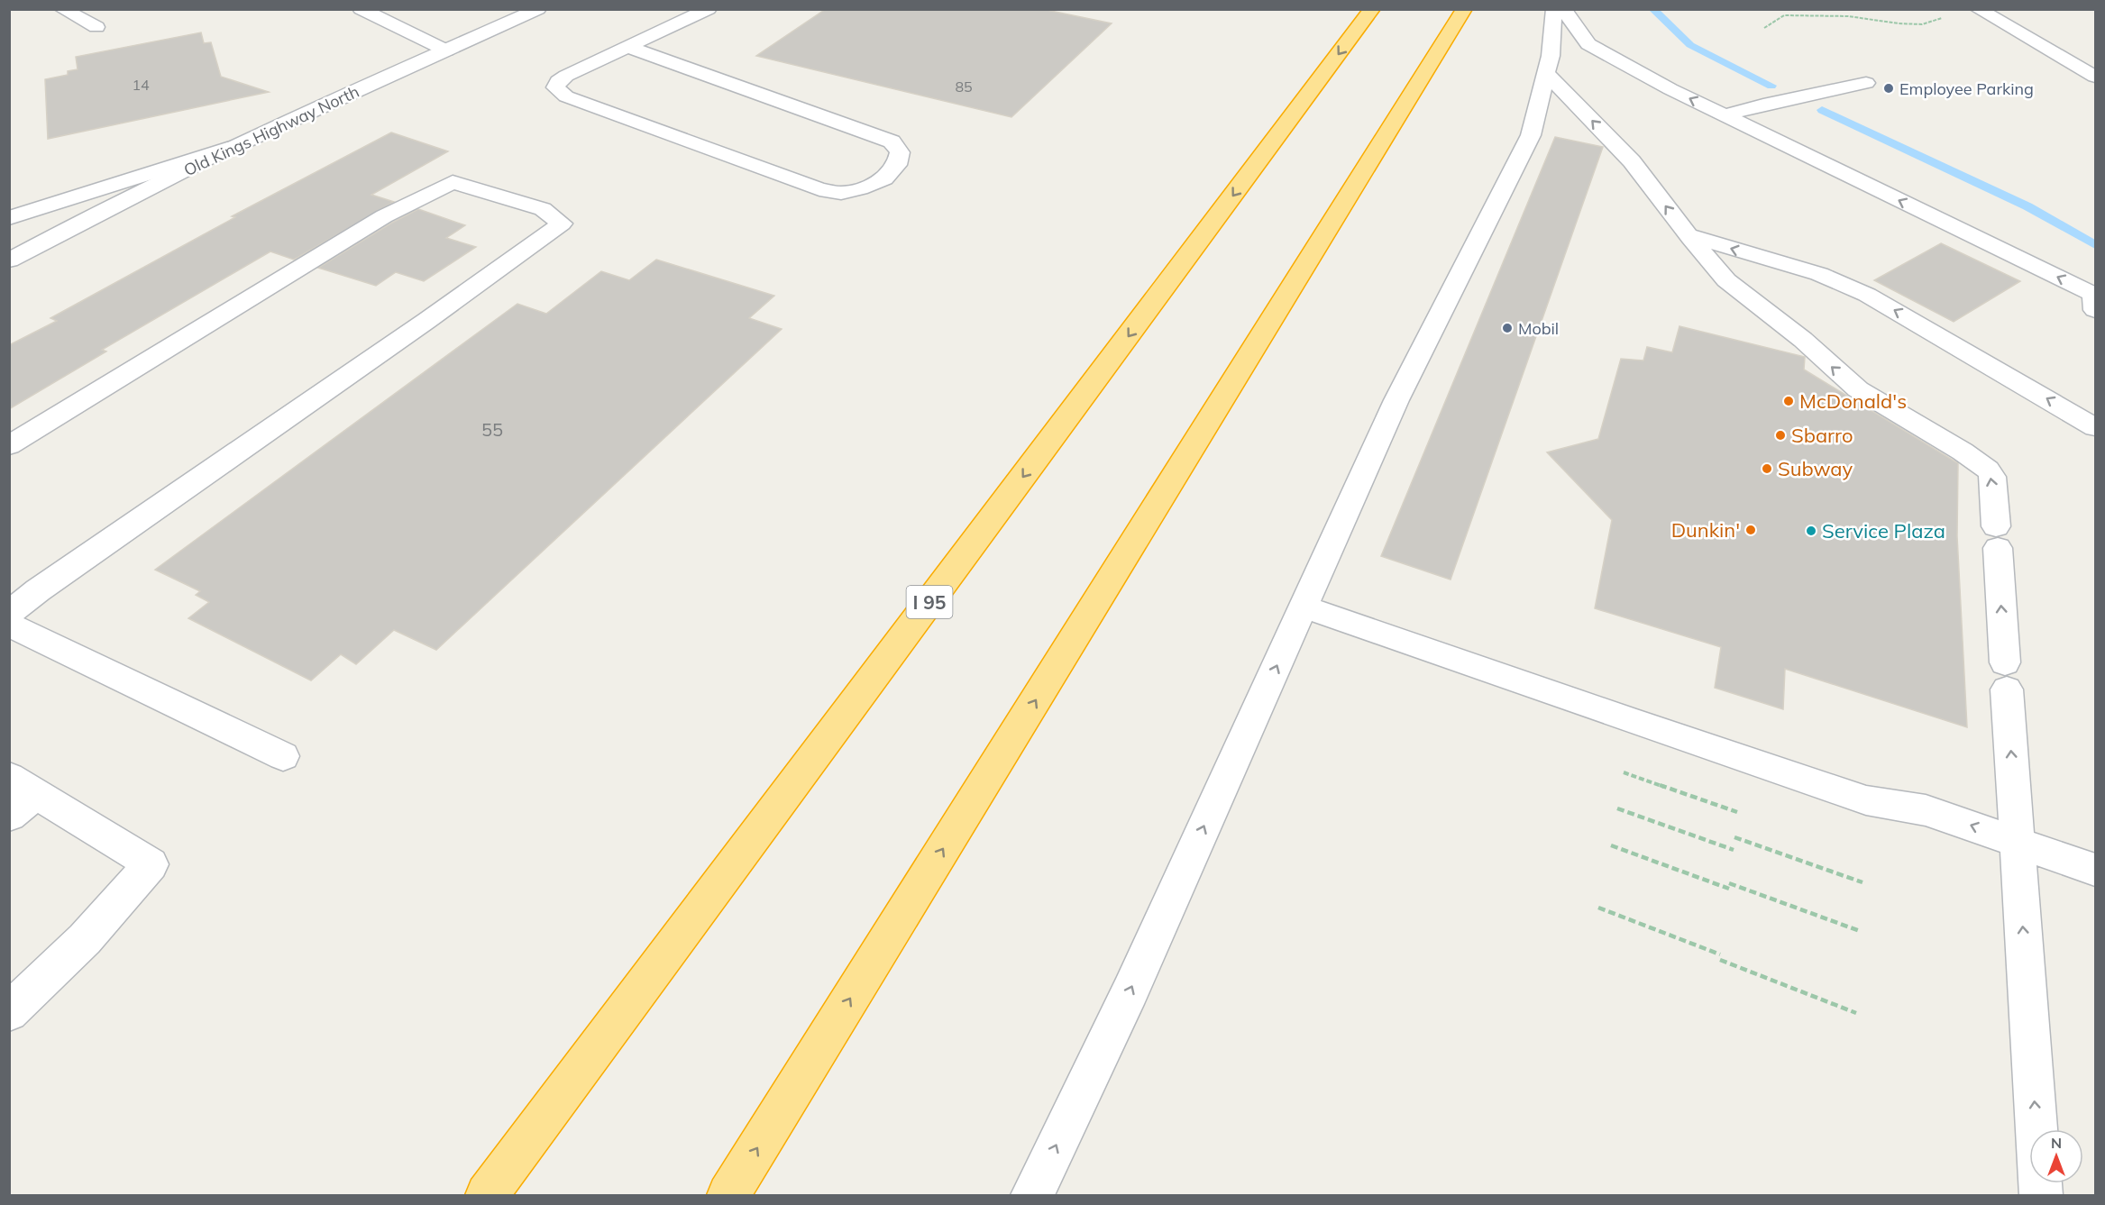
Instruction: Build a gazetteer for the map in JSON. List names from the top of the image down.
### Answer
{
  "streets": {
    "highway": ["I 95"],
    "street": ["Old Kings Highway North"]
  },
  "places": [
    "Employee Parking",
    "Mobil",
    "McDonald's",
    "Sbarro",
    "Subway",
    "Dunkin'",
    "Service Plaza"
  ],
  "house_numbers": ["14", "85", "55"],
  "north": "top"
}
